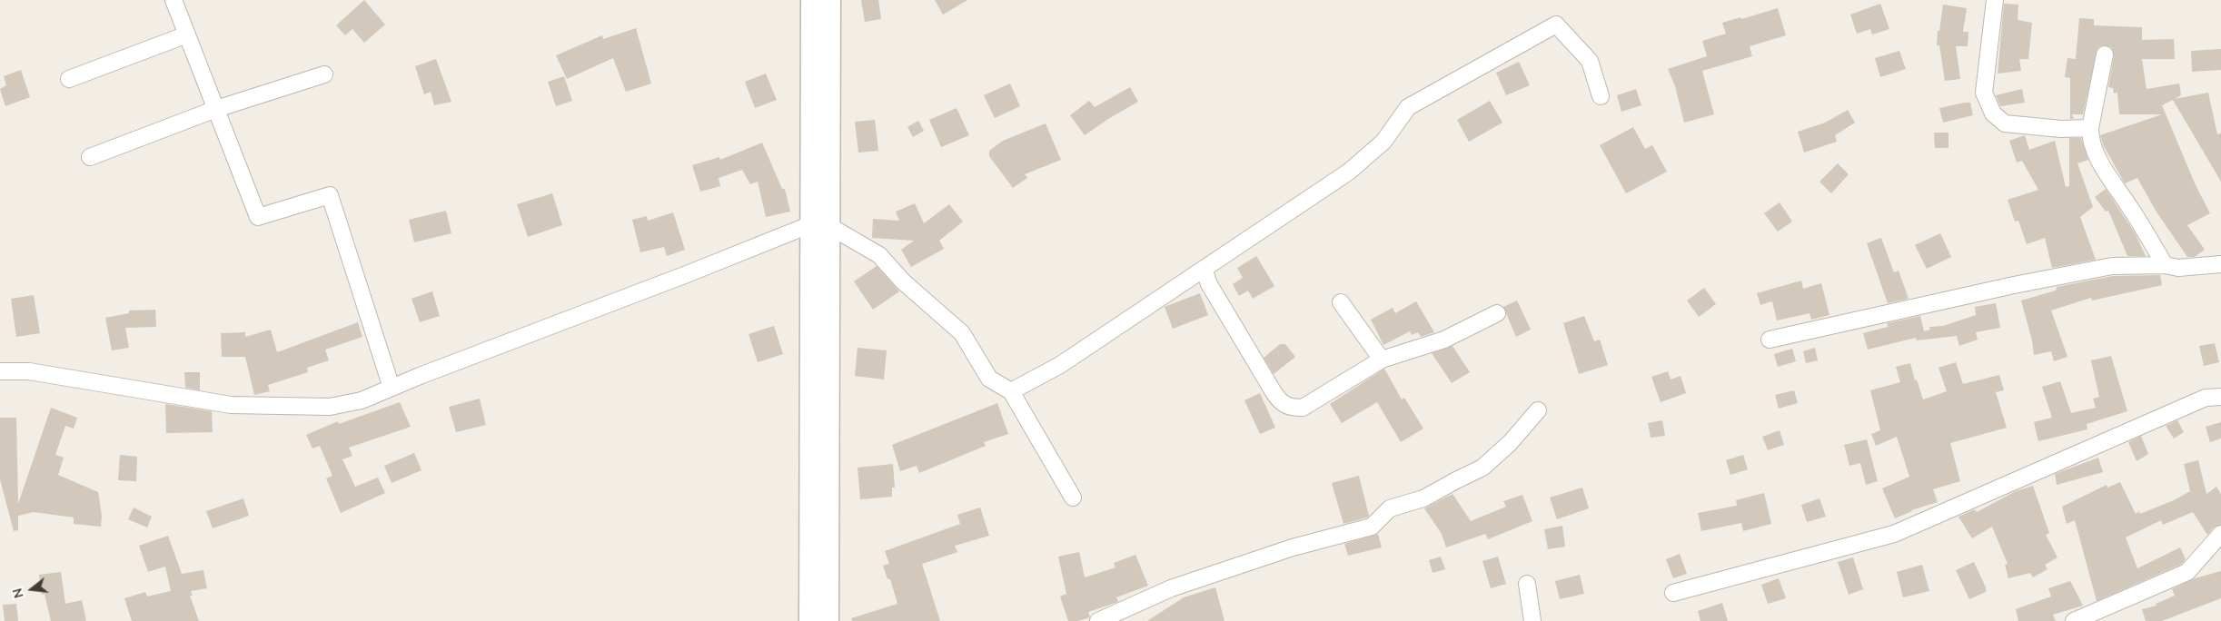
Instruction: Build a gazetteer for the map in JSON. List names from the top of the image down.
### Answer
{
  "north": "left"
}
